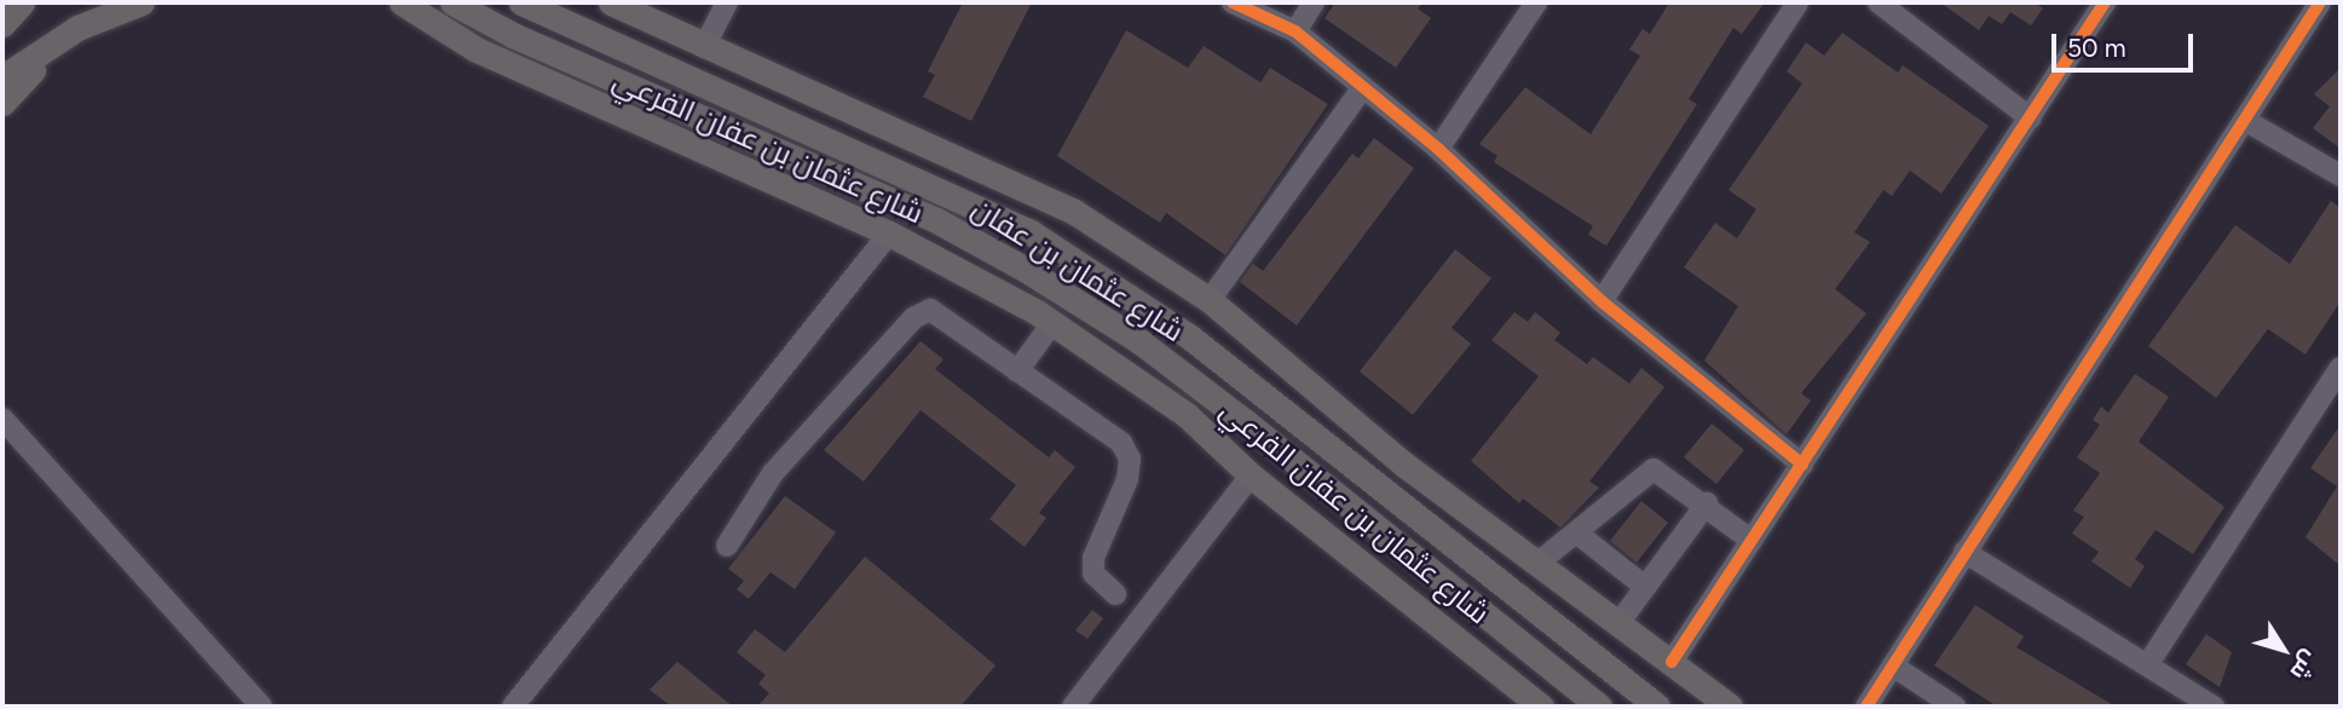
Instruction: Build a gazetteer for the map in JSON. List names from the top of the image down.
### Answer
{
  "streets": {
    "main road": ["شارع عثمان بن عفان الفرعي", "شارع عثمان بن عفان"]
  },
  "scale_bar": "50 m",
  "north": "bottom right"
}
